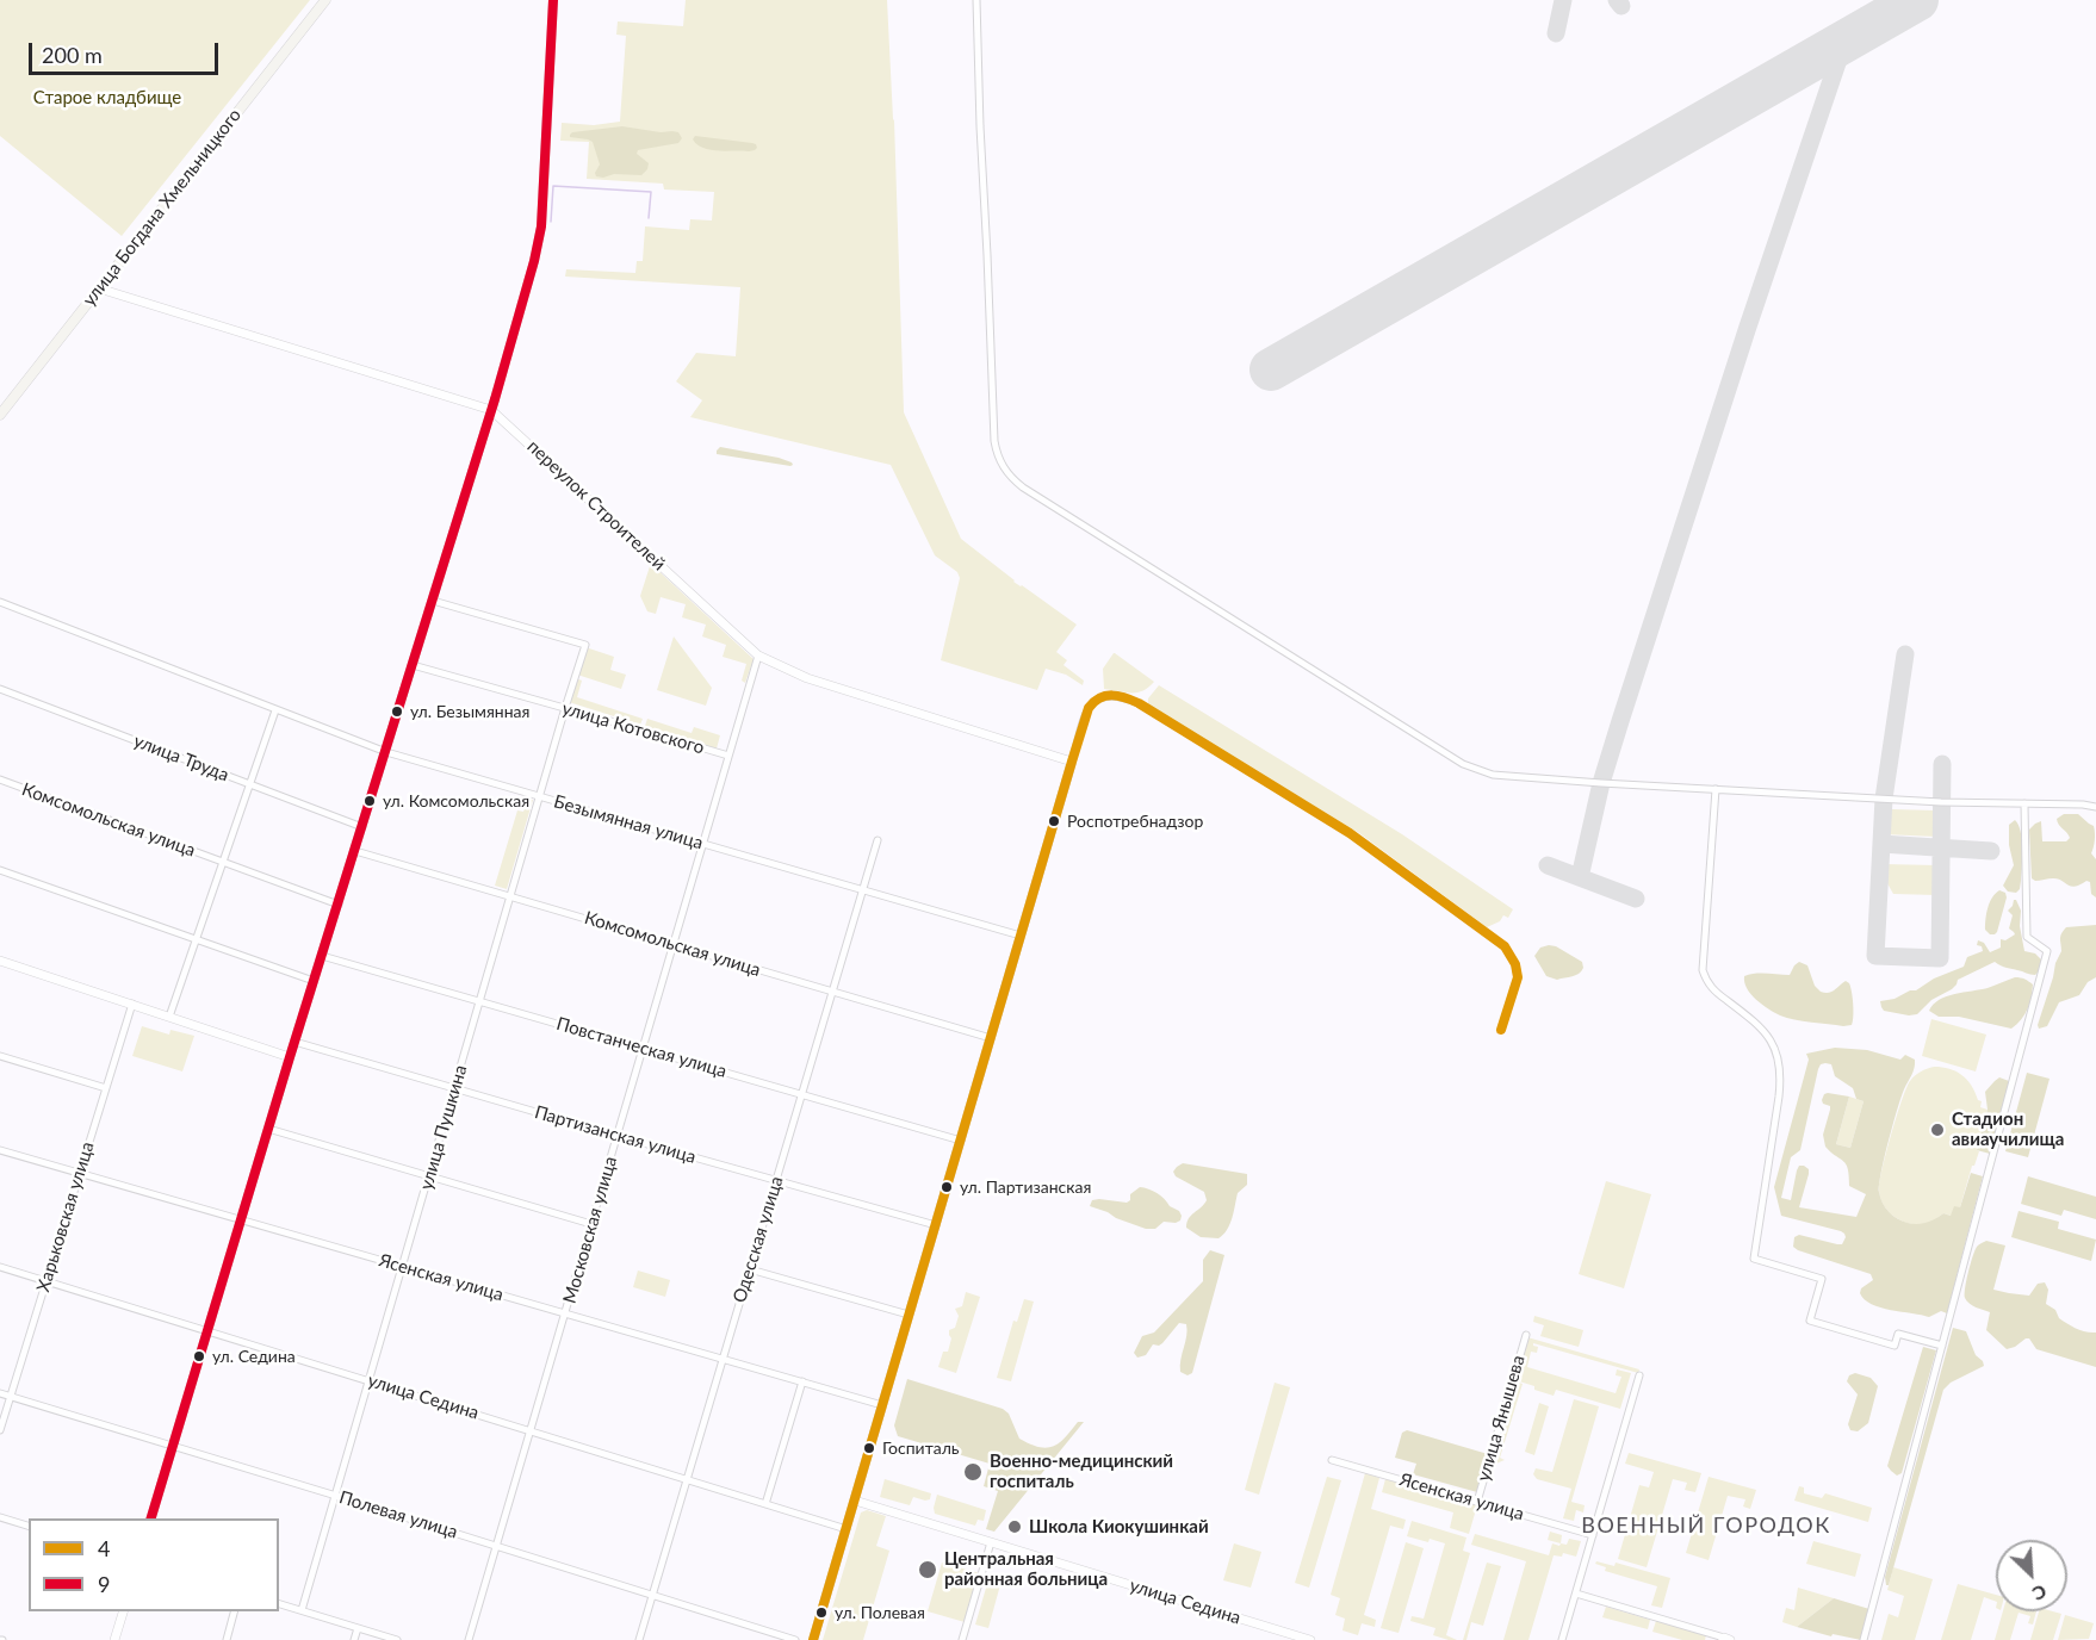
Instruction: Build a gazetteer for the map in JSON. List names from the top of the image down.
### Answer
{
  "streets": {
    "main road": ["улица Богдана Хмельницкого"],
    "street": [
      "переулок Строителей",
      "улица Котовского",
      "улица Труда",
      "Комсомольская улица",
      "Безымянная улица",
      "Повстанческая улица",
      "улица Пушкина",
      "Партизанская улица",
      "Харьковская улица",
      "Московская улица",
      "Одесская улица",
      "Ясенская улица",
      "улица Седина",
      "улица Янышева",
      "Полевая улица"
    ]
  },
  "crossings": [
    ["улица Богдана Хмельницкого", "переулок Строителей"],
    ["переулок Строителей", "Московская улица"],
    ["улица Котовского", "улица Пушкина"],
    ["улица Котовского", "Московская улица"],
    ["Комсомольская улица", "улица Пушкина"],
    ["Комсомольская улица", "Московская улица"],
    ["Комсомольская улица", "Одесская улица"],
    ["Безымянная улица", "улица Пушкина"],
    ["Безымянная улица", "Московская улица"],
    ["Безымянная улица", "Одесская улица"],
    ["Повстанческая улица", "улица Пушкина"],
    ["Повстанческая улица", "Московская улица"],
    ["Повстанческая улица", "Одесская улица"],
    ["улица Пушкина", "Партизанская улица"],
    ["улица Пушкина", "Ясенская улица"],
    ["улица Пушкина", "улица Седина"],
    ["улица Пушкина", "Полевая улица"],
    ["Партизанская улица", "Московская улица"],
    ["Партизанская улица", "Одесская улица"],
    ["Харьковская улица", "Ясенская улица"],
    ["Харьковская улица", "улица Седина"],
    ["Харьковская улица", "Полевая улица"],
    ["Московская улица", "Ясенская улица"],
    ["Московская улица", "улица Седина"],
    ["Московская улица", "Полевая улица"],
    ["Одесская улица", "Ясенская улица"],
    ["Одесская улица", "улица Седина"],
    ["Одесская улица", "Полевая улица"],
    ["Ясенская улица", "улица Янышева"]
  ],
  "districts": ["ВОЕННЫЙ ГОРОДОК"],
  "parks": ["Старое кладбище"],
  "places": [
    "ул. Безымянная",
    "ул. Комсомольская",
    "Роспотребнадзор",
    "Стадион авиаучилища",
    "ул. Партизанская",
    "ул. Седина",
    "Госпиталь",
    "Военно-медицинский госпиталь",
    "Школа Киокушинкай",
    "Центральная районная больница",
    "ул. Полевая"
  ],
  "lines": ["transit line 9", "transit line 4"],
  "legend": ["4", "9"],
  "scale_bar": "200 m",
  "north": "bottom right"
}
